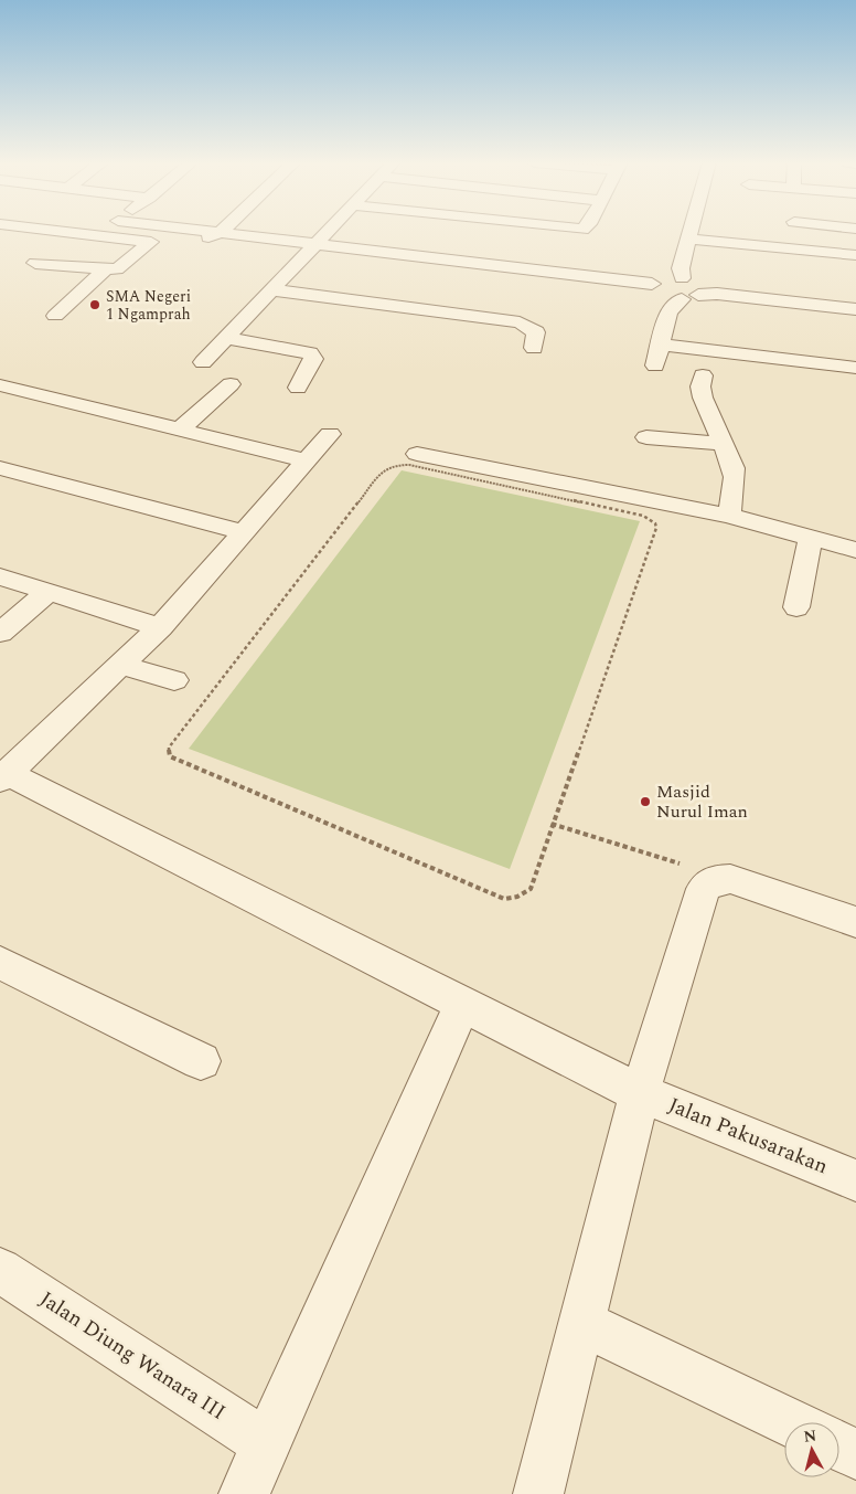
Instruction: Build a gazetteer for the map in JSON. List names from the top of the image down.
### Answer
{
  "streets": {
    "street": ["Jalan Pakusarakan", "Jalan Diung Wanara III"]
  },
  "places": ["SMA Negeri 1 Ngamprah", "Masjid Nurul Iman"],
  "north": "top"
}
